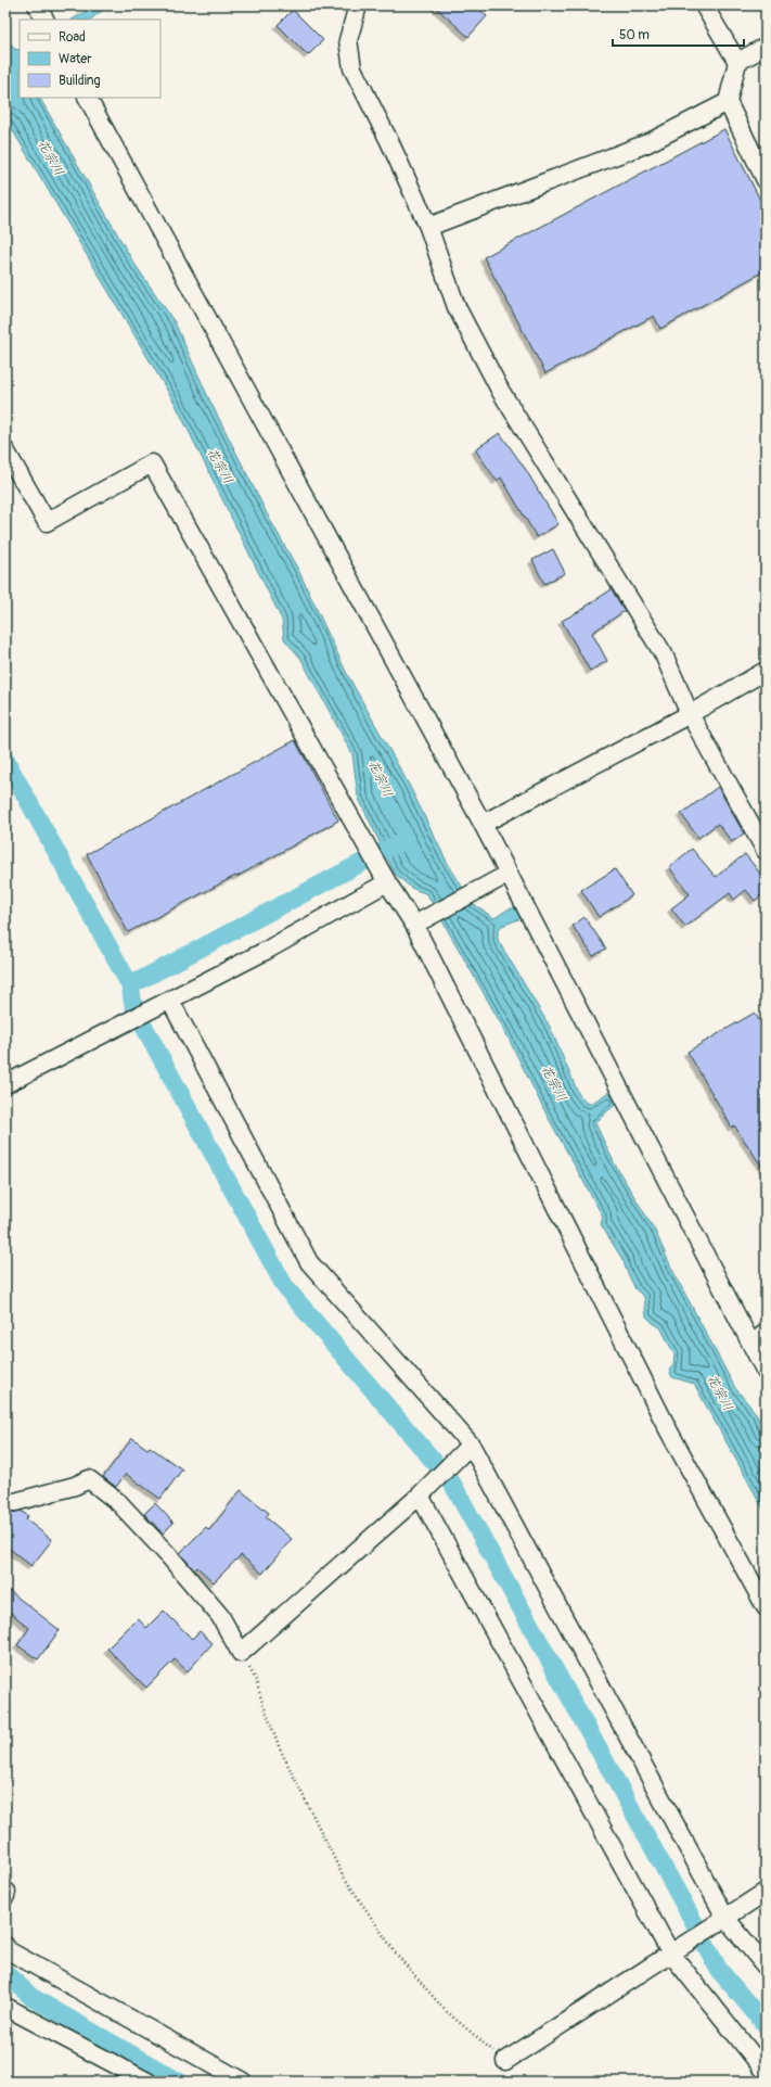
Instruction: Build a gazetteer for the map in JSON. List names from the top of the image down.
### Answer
{
  "water": ["花宗川"],
  "legend": ["Road", "Water", "Building"],
  "scale_bar": "50 m"
}
